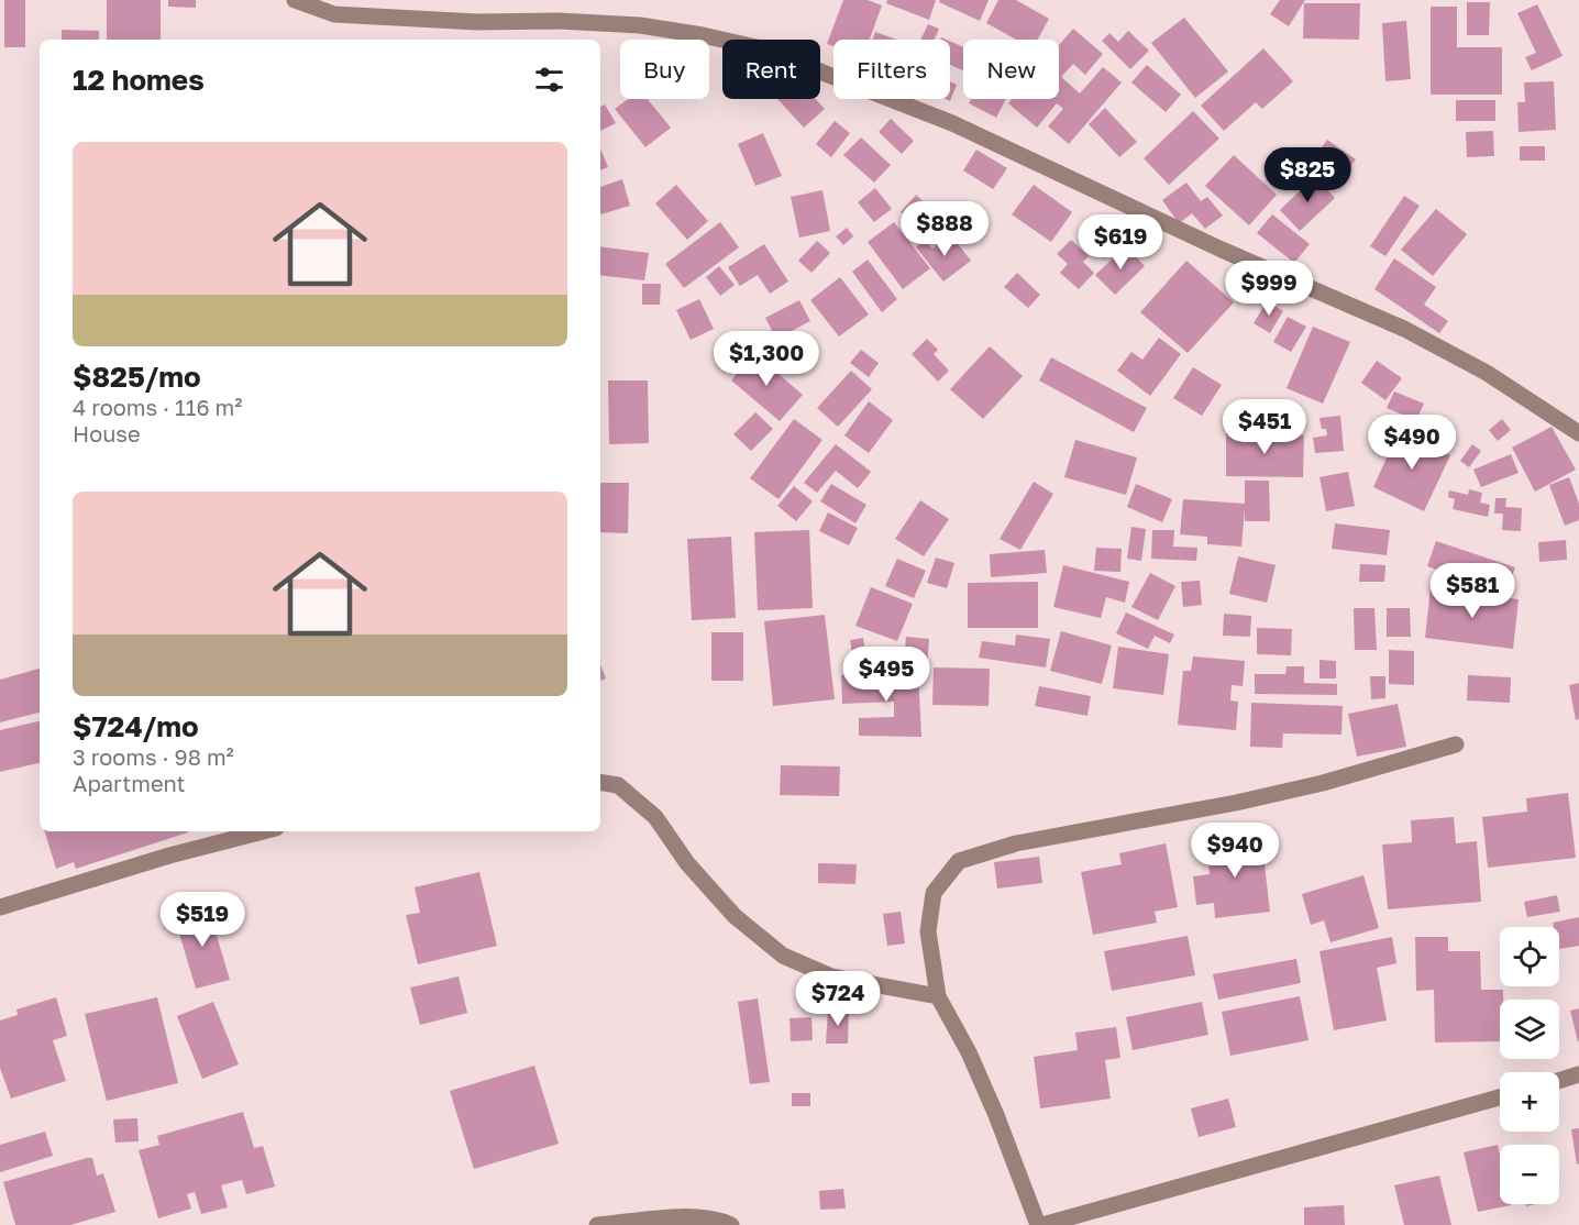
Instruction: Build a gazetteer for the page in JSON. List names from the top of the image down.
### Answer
{
  "page": {
    "chip": [
      "Buy",
      "Rent",
      "Filters",
      "New"
    ],
    "heading": "12 homes",
    "list": [
      {
        "name": "$825/mo",
        "note": "4 rooms · 116 m² · House"
      },
      {
        "name": "$724/mo",
        "note": "3 rooms · 98 m² · Apartment"
      }
    ],
    "price": [
      "$825",
      "$888",
      "$619",
      "$999",
      "$1,300",
      "$451",
      "$490",
      "$581",
      "$495",
      "$940",
      "$519",
      "$724"
    ],
    "map_buttons": ["+", "−"]
  }
}
